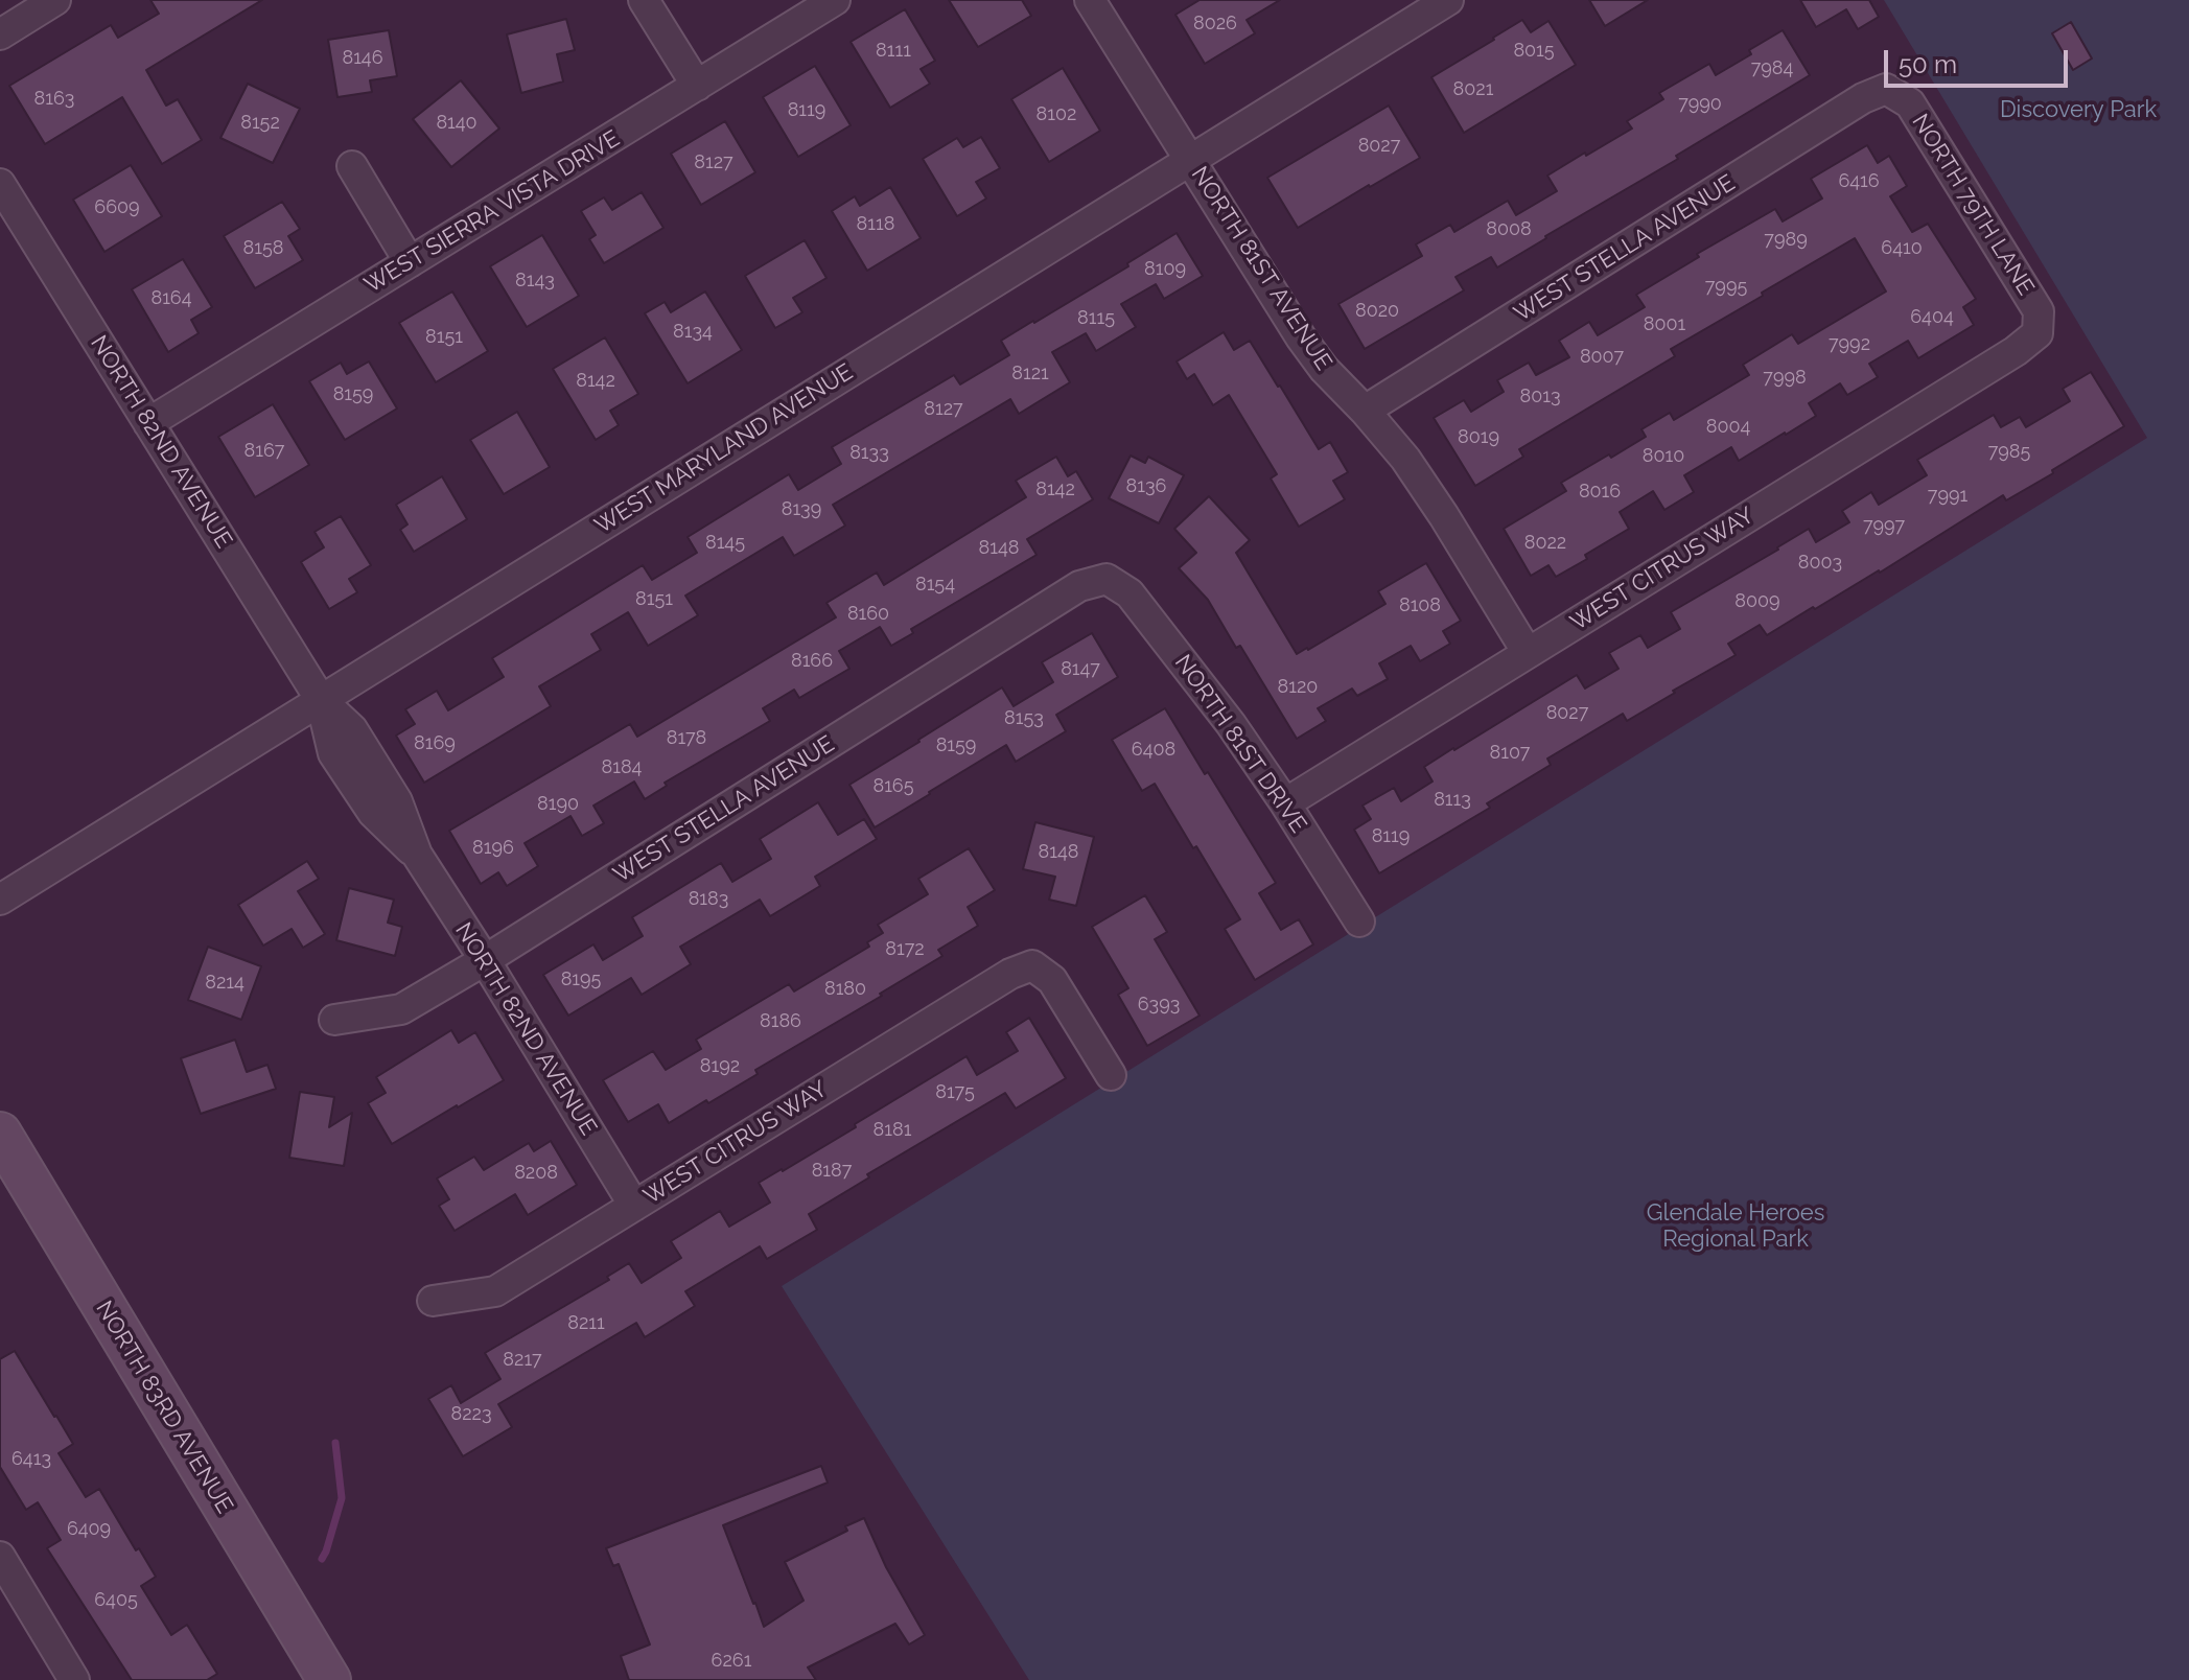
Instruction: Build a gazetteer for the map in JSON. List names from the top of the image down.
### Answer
{
  "streets": {
    "main road": ["NORTH 83RD AVENUE"],
    "street": [
      "NORTH 79TH LANE",
      "WEST SIERRA VISTA DRIVE",
      "WEST STELLA AVENUE",
      "NORTH 81ST AVENUE",
      "NORTH 82ND AVENUE",
      "WEST MARYLAND AVENUE",
      "WEST CITRUS WAY",
      "NORTH 81ST DRIVE"
    ]
  },
  "crossings": [
    ["NORTH 79TH LANE", "WEST STELLA AVENUE"],
    ["NORTH 79TH LANE", "WEST CITRUS WAY"],
    ["WEST SIERRA VISTA DRIVE", "NORTH 82ND AVENUE"],
    ["WEST STELLA AVENUE", "NORTH 81ST AVENUE"],
    ["WEST STELLA AVENUE", "NORTH 82ND AVENUE"],
    ["WEST STELLA AVENUE", "NORTH 81ST DRIVE"],
    ["NORTH 81ST AVENUE", "WEST MARYLAND AVENUE"],
    ["NORTH 81ST AVENUE", "WEST CITRUS WAY"],
    ["NORTH 82ND AVENUE", "WEST MARYLAND AVENUE"],
    ["NORTH 82ND AVENUE", "WEST CITRUS WAY"],
    ["WEST CITRUS WAY", "NORTH 81ST DRIVE"]
  ],
  "parks": ["Discovery Park", "Glendale Heroes Regional Park"],
  "house_numbers": [
    "8026",
    "8111",
    "8015",
    "8146",
    "7984",
    "8021",
    "8163",
    "7990",
    "8119",
    "8102",
    "8152",
    "8140",
    "8027",
    "8127",
    "6416",
    "6609",
    "8118",
    "8008",
    "7989",
    "8158",
    "6410",
    "8109",
    "8143",
    "7995",
    "8164",
    "8020",
    "6404",
    "8115",
    "8001",
    "8134",
    "8151",
    "7992",
    "8007",
    "8121",
    "7998",
    "8142",
    "8159",
    "8013",
    "8127",
    "8004",
    "8019",
    "8167",
    "7985",
    "8133",
    "8010",
    "8136",
    "8142",
    "8016",
    "7991",
    "8139",
    "7997",
    "8145",
    "8022",
    "8148",
    "8003",
    "8154",
    "8151",
    "8009",
    "8108",
    "8160",
    "8166",
    "8147",
    "8120",
    "8027",
    "8153",
    "8178",
    "8169",
    "8159",
    "6408",
    "8107",
    "8184",
    "8165",
    "8113",
    "8190",
    "8119",
    "8196",
    "8148",
    "8183",
    "8172",
    "8195",
    "8214",
    "8180",
    "6393",
    "8186",
    "8192",
    "8175",
    "8181",
    "8187",
    "8208",
    "8211",
    "8217",
    "8223",
    "6413",
    "6409",
    "6405",
    "6261"
  ],
  "scale_bar": "50 m"
}
